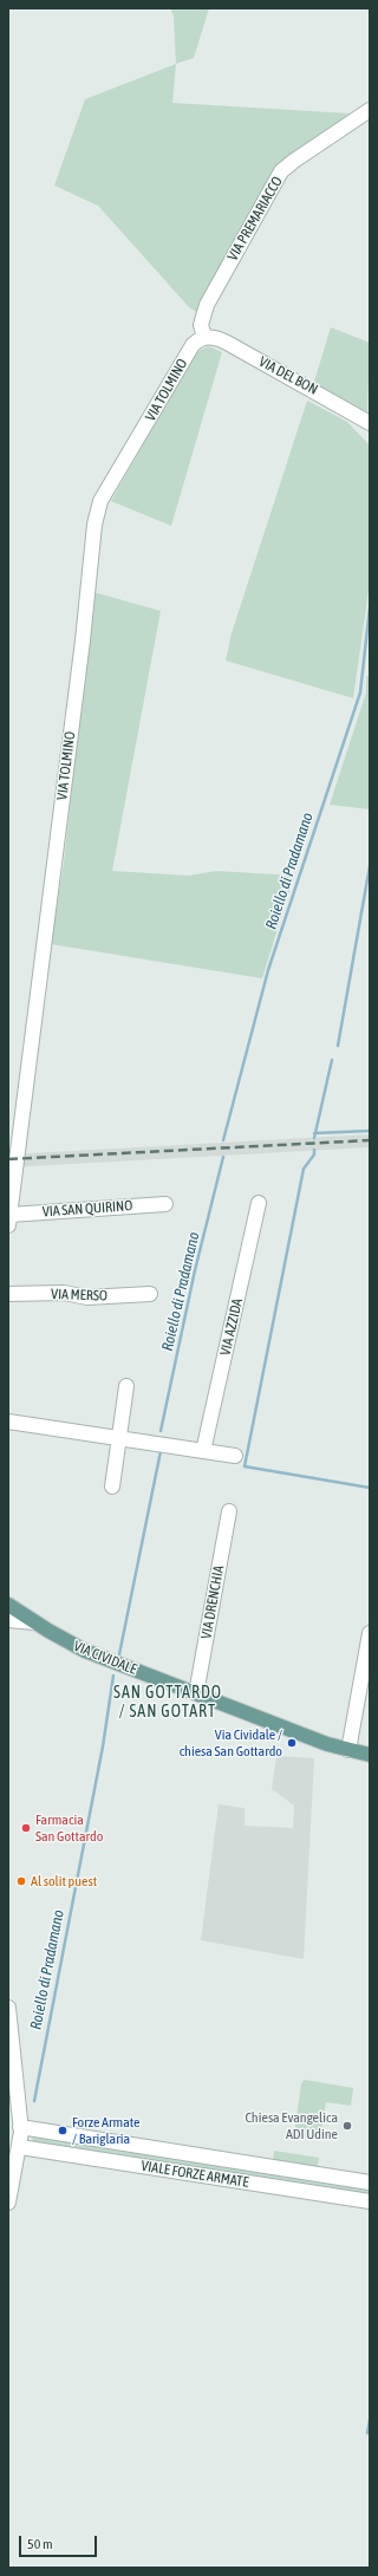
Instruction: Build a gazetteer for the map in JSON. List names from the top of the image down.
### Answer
{
  "streets": {
    "main road": ["VIA CIVIDALE"],
    "street": [
      "VIA PREMARIACCO",
      "VIA DEL BON",
      "VIA TOLMINO",
      "VIA SAN QUIRINO",
      "VIA MERSO",
      "VIA AZZIDA",
      "VIA DRENCHIA",
      "VIALE FORZE ARMATE"
    ]
  },
  "crossings": [
    ["VIA PREMARIACCO", "VIA DEL BON"],
    ["VIA PREMARIACCO", "VIA TOLMINO"],
    ["VIA DEL BON", "VIA TOLMINO"],
    ["VIA TOLMINO", "VIA SAN QUIRINO"],
    ["VIA DRENCHIA", "VIA CIVIDALE"]
  ],
  "districts": ["SAN GOTTARDO / SAN GOTART"],
  "water": ["Roiello di Pradamano"],
  "places": [
    "Via Cividale / chiesa San Gottardo",
    "Farmacia San Gottardo",
    "Al solit puest",
    "Chiesa Evangelica ADI Udine",
    "Forze Armate / Bariglaria"
  ],
  "scale_bar": "50 m"
}
